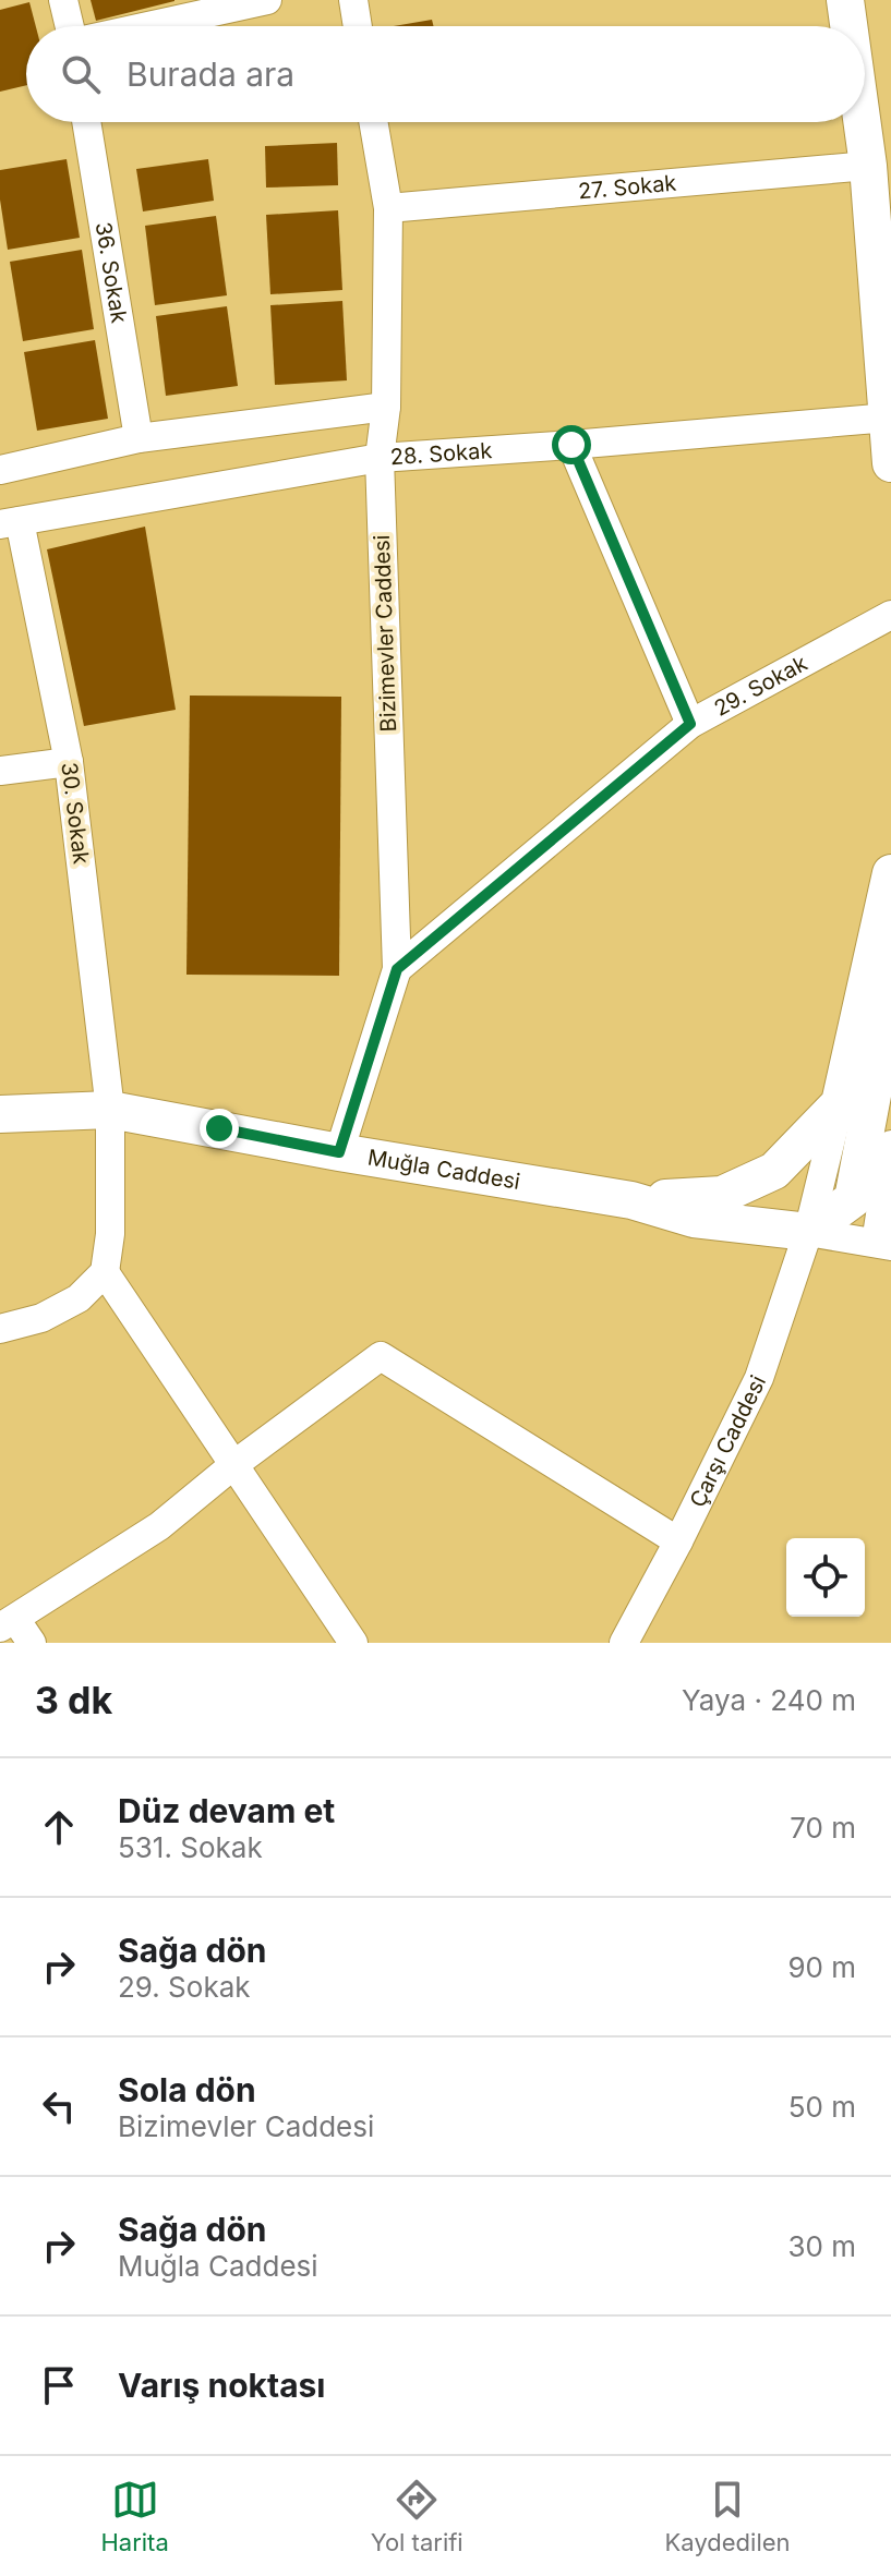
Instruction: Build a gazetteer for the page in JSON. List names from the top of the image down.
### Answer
{
  "streets": {
    "main road": ["Muğla Caddesi"],
    "street": [
      "27. Sokak",
      "36. Sokak",
      "28. Sokak",
      "Bizimevler Caddesi",
      "29. Sokak",
      "30. Sokak",
      "Çarşı Caddesi"
    ]
  },
  "crossings": [
    ["27. Sokak", "Bizimevler Caddesi"],
    ["28. Sokak", "Bizimevler Caddesi"],
    ["28. Sokak", "30. Sokak"],
    ["Bizimevler Caddesi", "29. Sokak"],
    ["Bizimevler Caddesi", "Muğla Caddesi"],
    ["30. Sokak", "Muğla Caddesi"],
    ["Muğla Caddesi", "Çarşı Caddesi"]
  ],
  "page": {
    "search": "Burada ara",
    "heading": ["3 dk", "Yaya · 240 m"],
    "list": [
      ["Düz devam et", "531. Sokak", "70 m"],
      ["Sağa dön", "29. Sokak", "90 m"],
      ["Sola dön", "Bizimevler Caddesi", "50 m"],
      ["Sağa dön", "Muğla Caddesi", "30 m"],
      "Varış noktası"
    ],
    "nav": ["Harita", "Yol tarifi", "Kaydedilen"]
  }
}
